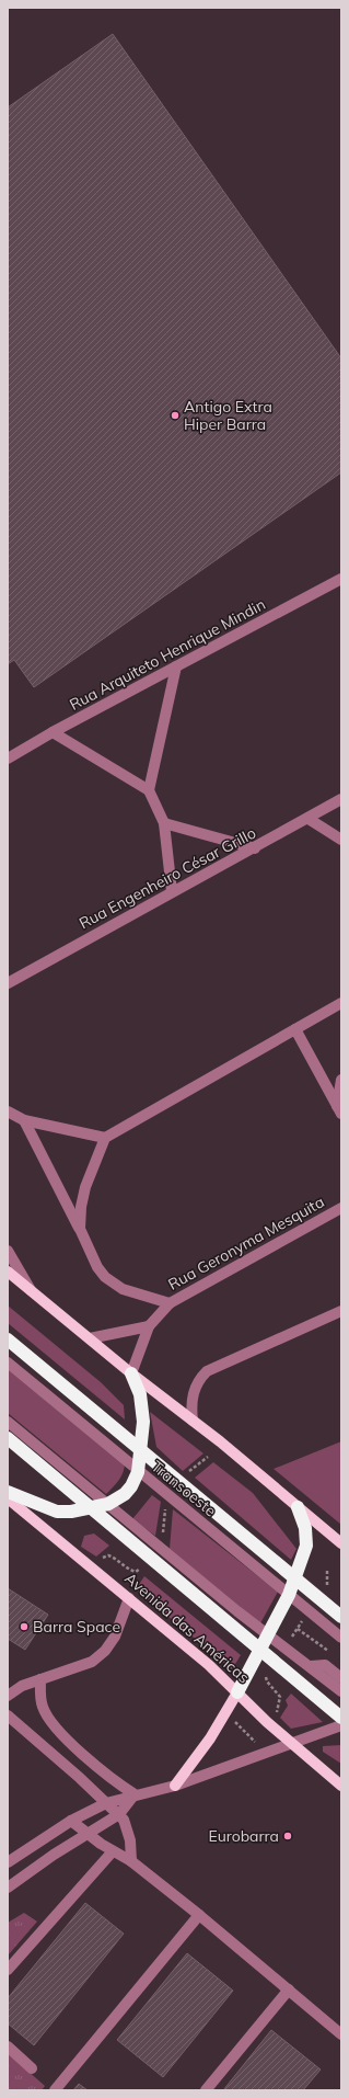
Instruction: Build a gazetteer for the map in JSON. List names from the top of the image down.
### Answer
{
  "streets": {
    "highway": ["Avenida das Américas"],
    "street": [
      "Rua Arquiteto Henrique Mindin",
      "Rua Engenheiro César Grillo",
      "Rua Geronyma Mesquita",
      "Transoeste"
    ]
  },
  "places": ["Antigo Extra Hiper Barra", "Barra Space", "Eurobarra"]
}
